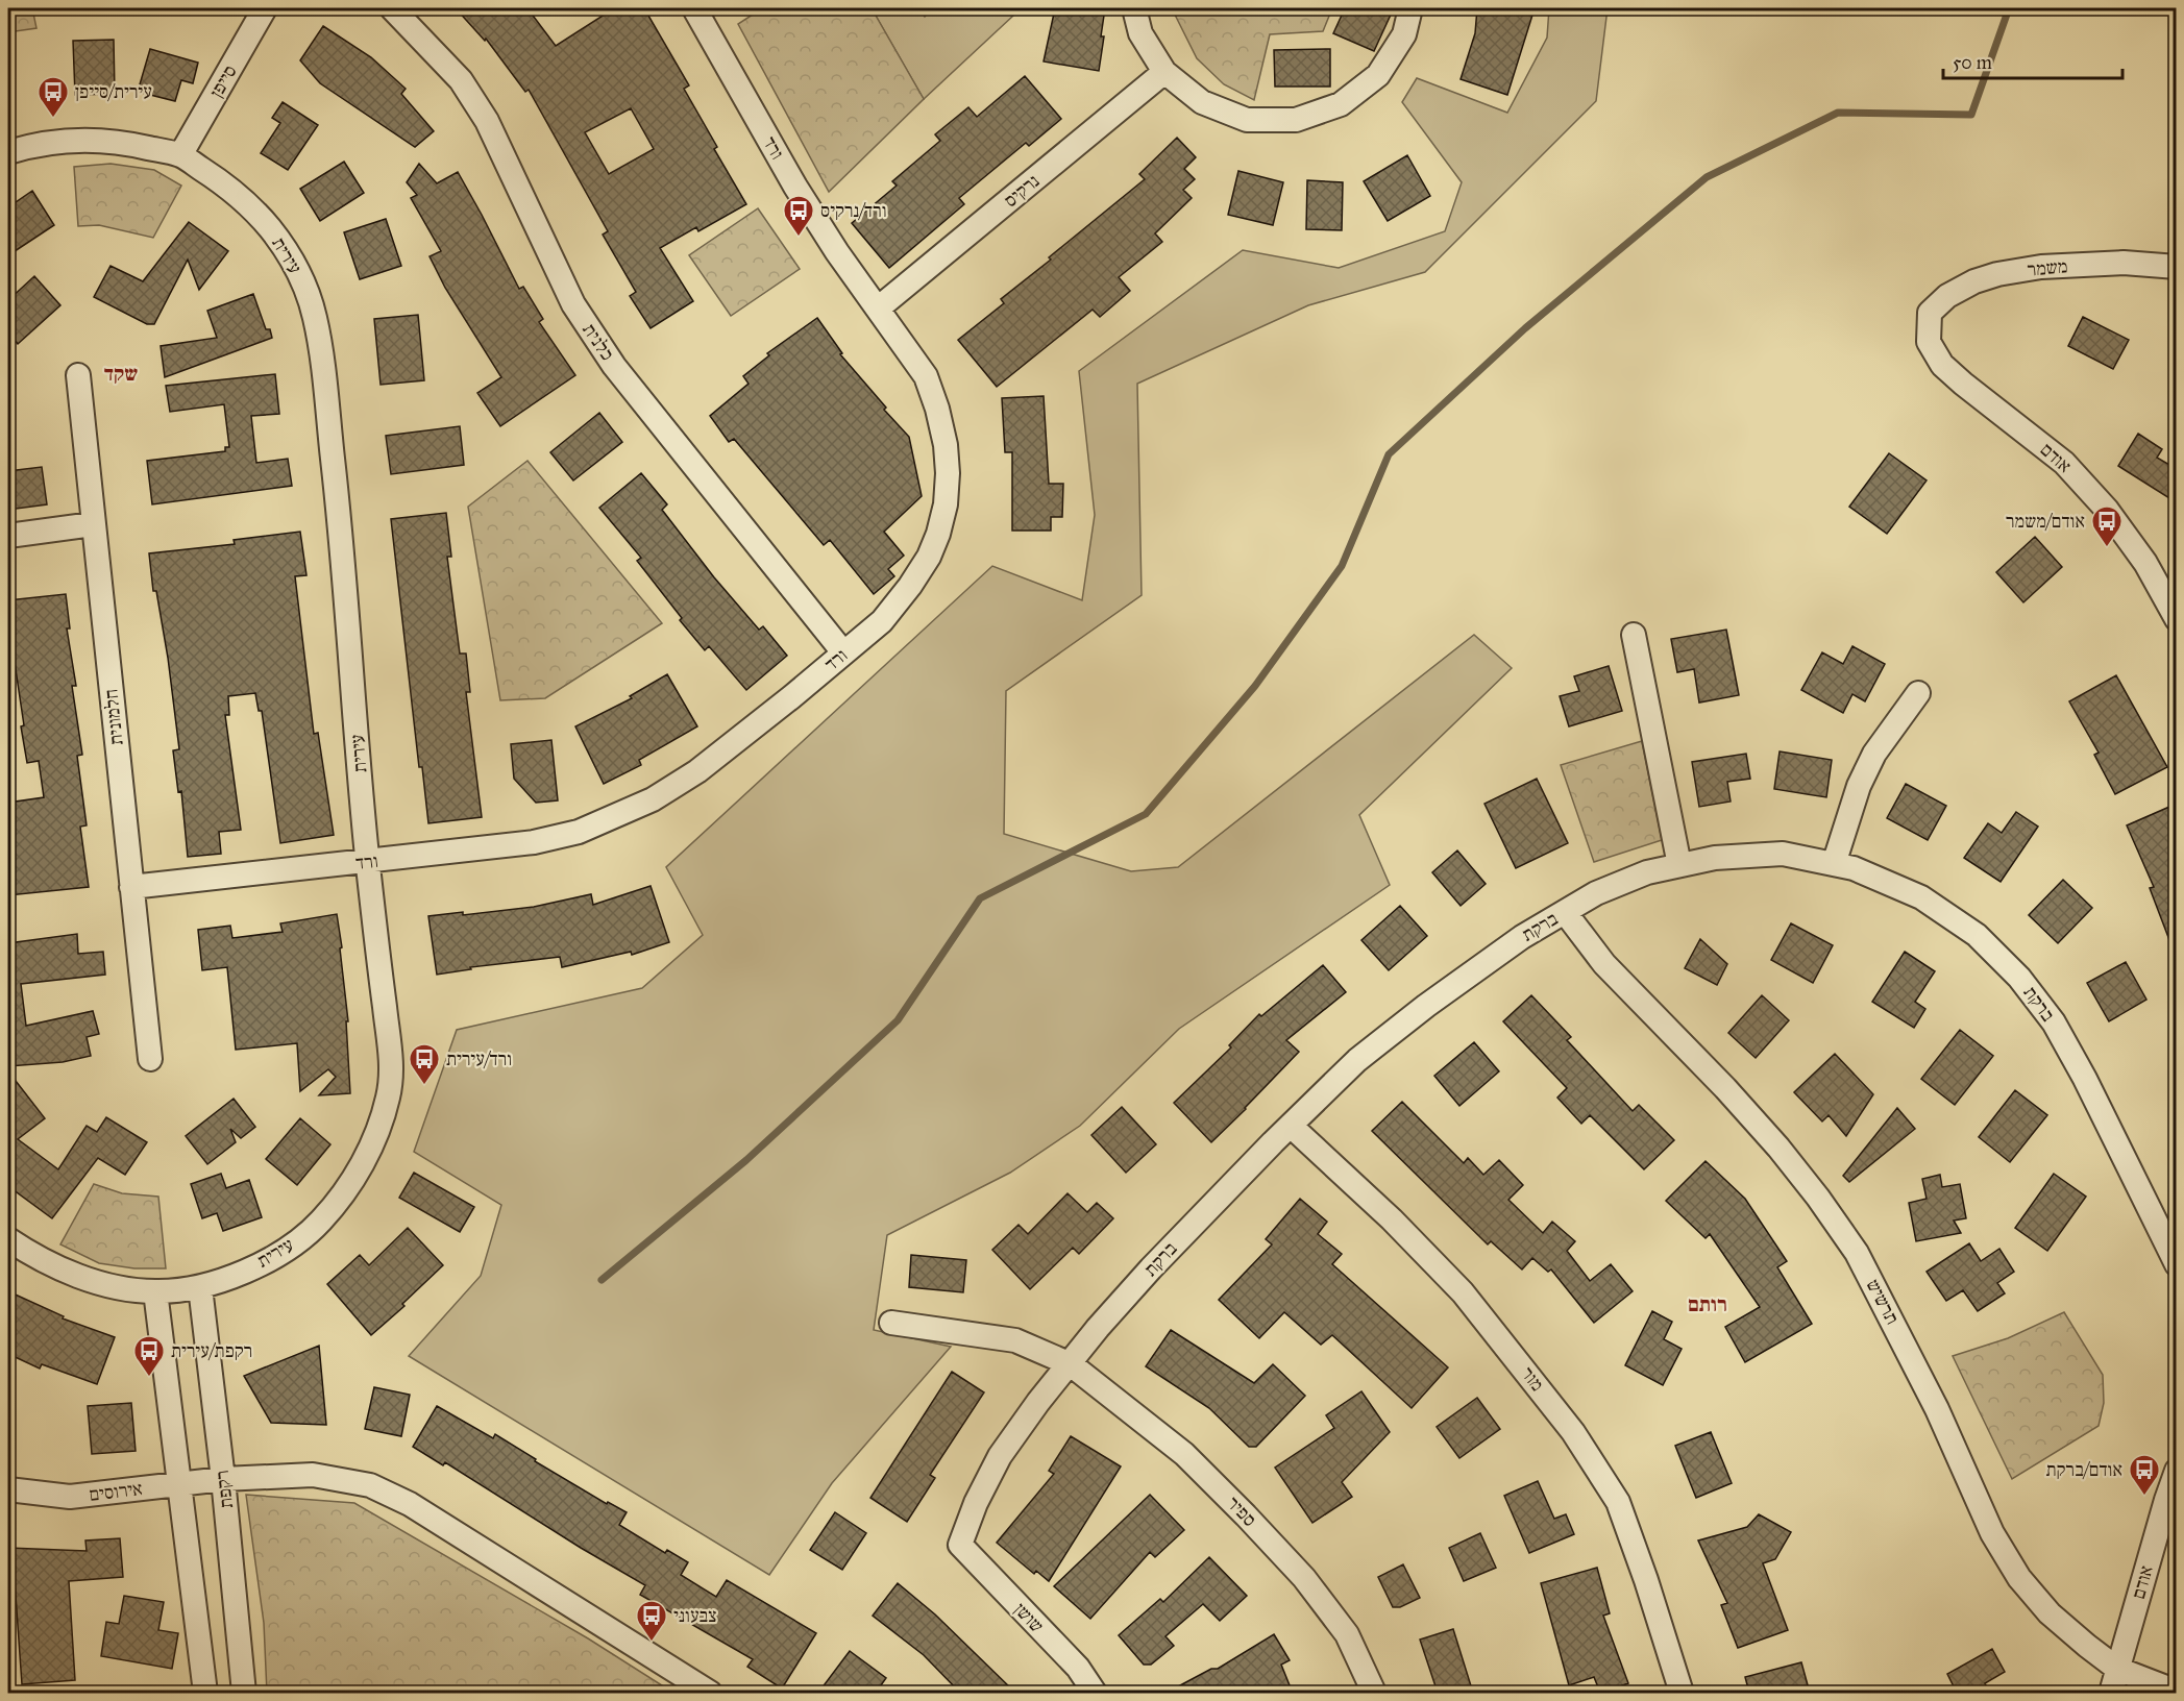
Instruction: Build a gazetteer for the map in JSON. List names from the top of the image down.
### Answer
{
  "streets": {
    "street": [
      "סייפן",
      "ורד",
      "נרקיס",
      "עירית",
      "משמר",
      "כלנית",
      "אודם",
      "חלמונית",
      "ברקת",
      "תרשיש",
      "מור",
      "רקפת",
      "אירוסים",
      "ספיר",
      "שושן"
    ]
  },
  "crossings": [
    ["סייפן", "עירית"],
    ["ורד", "נרקיס"],
    ["ורד", "עירית"],
    ["ורד", "כלנית"],
    ["ורד", "חלמונית"],
    ["עירית", "רקפת"],
    ["משמר", "אודם"],
    ["אודם", "תרשיש"],
    ["ברקת", "תרשיש"],
    ["ברקת", "מור"],
    ["ברקת", "ספיר"],
    ["ברקת", "שושן"],
    ["רקפת", "אירוסים"]
  ],
  "districts": ["שקד", "רותם"],
  "places": {
    "bus stop": [
      "עירית/סייפן",
      "ורד/נרקיס",
      "אודם/משמר",
      "ורד/עירית",
      "רקפת/עירית",
      "אודם/ברקת",
      "צבעוני"
    ]
  },
  "scale_bar": "50 m"
}
